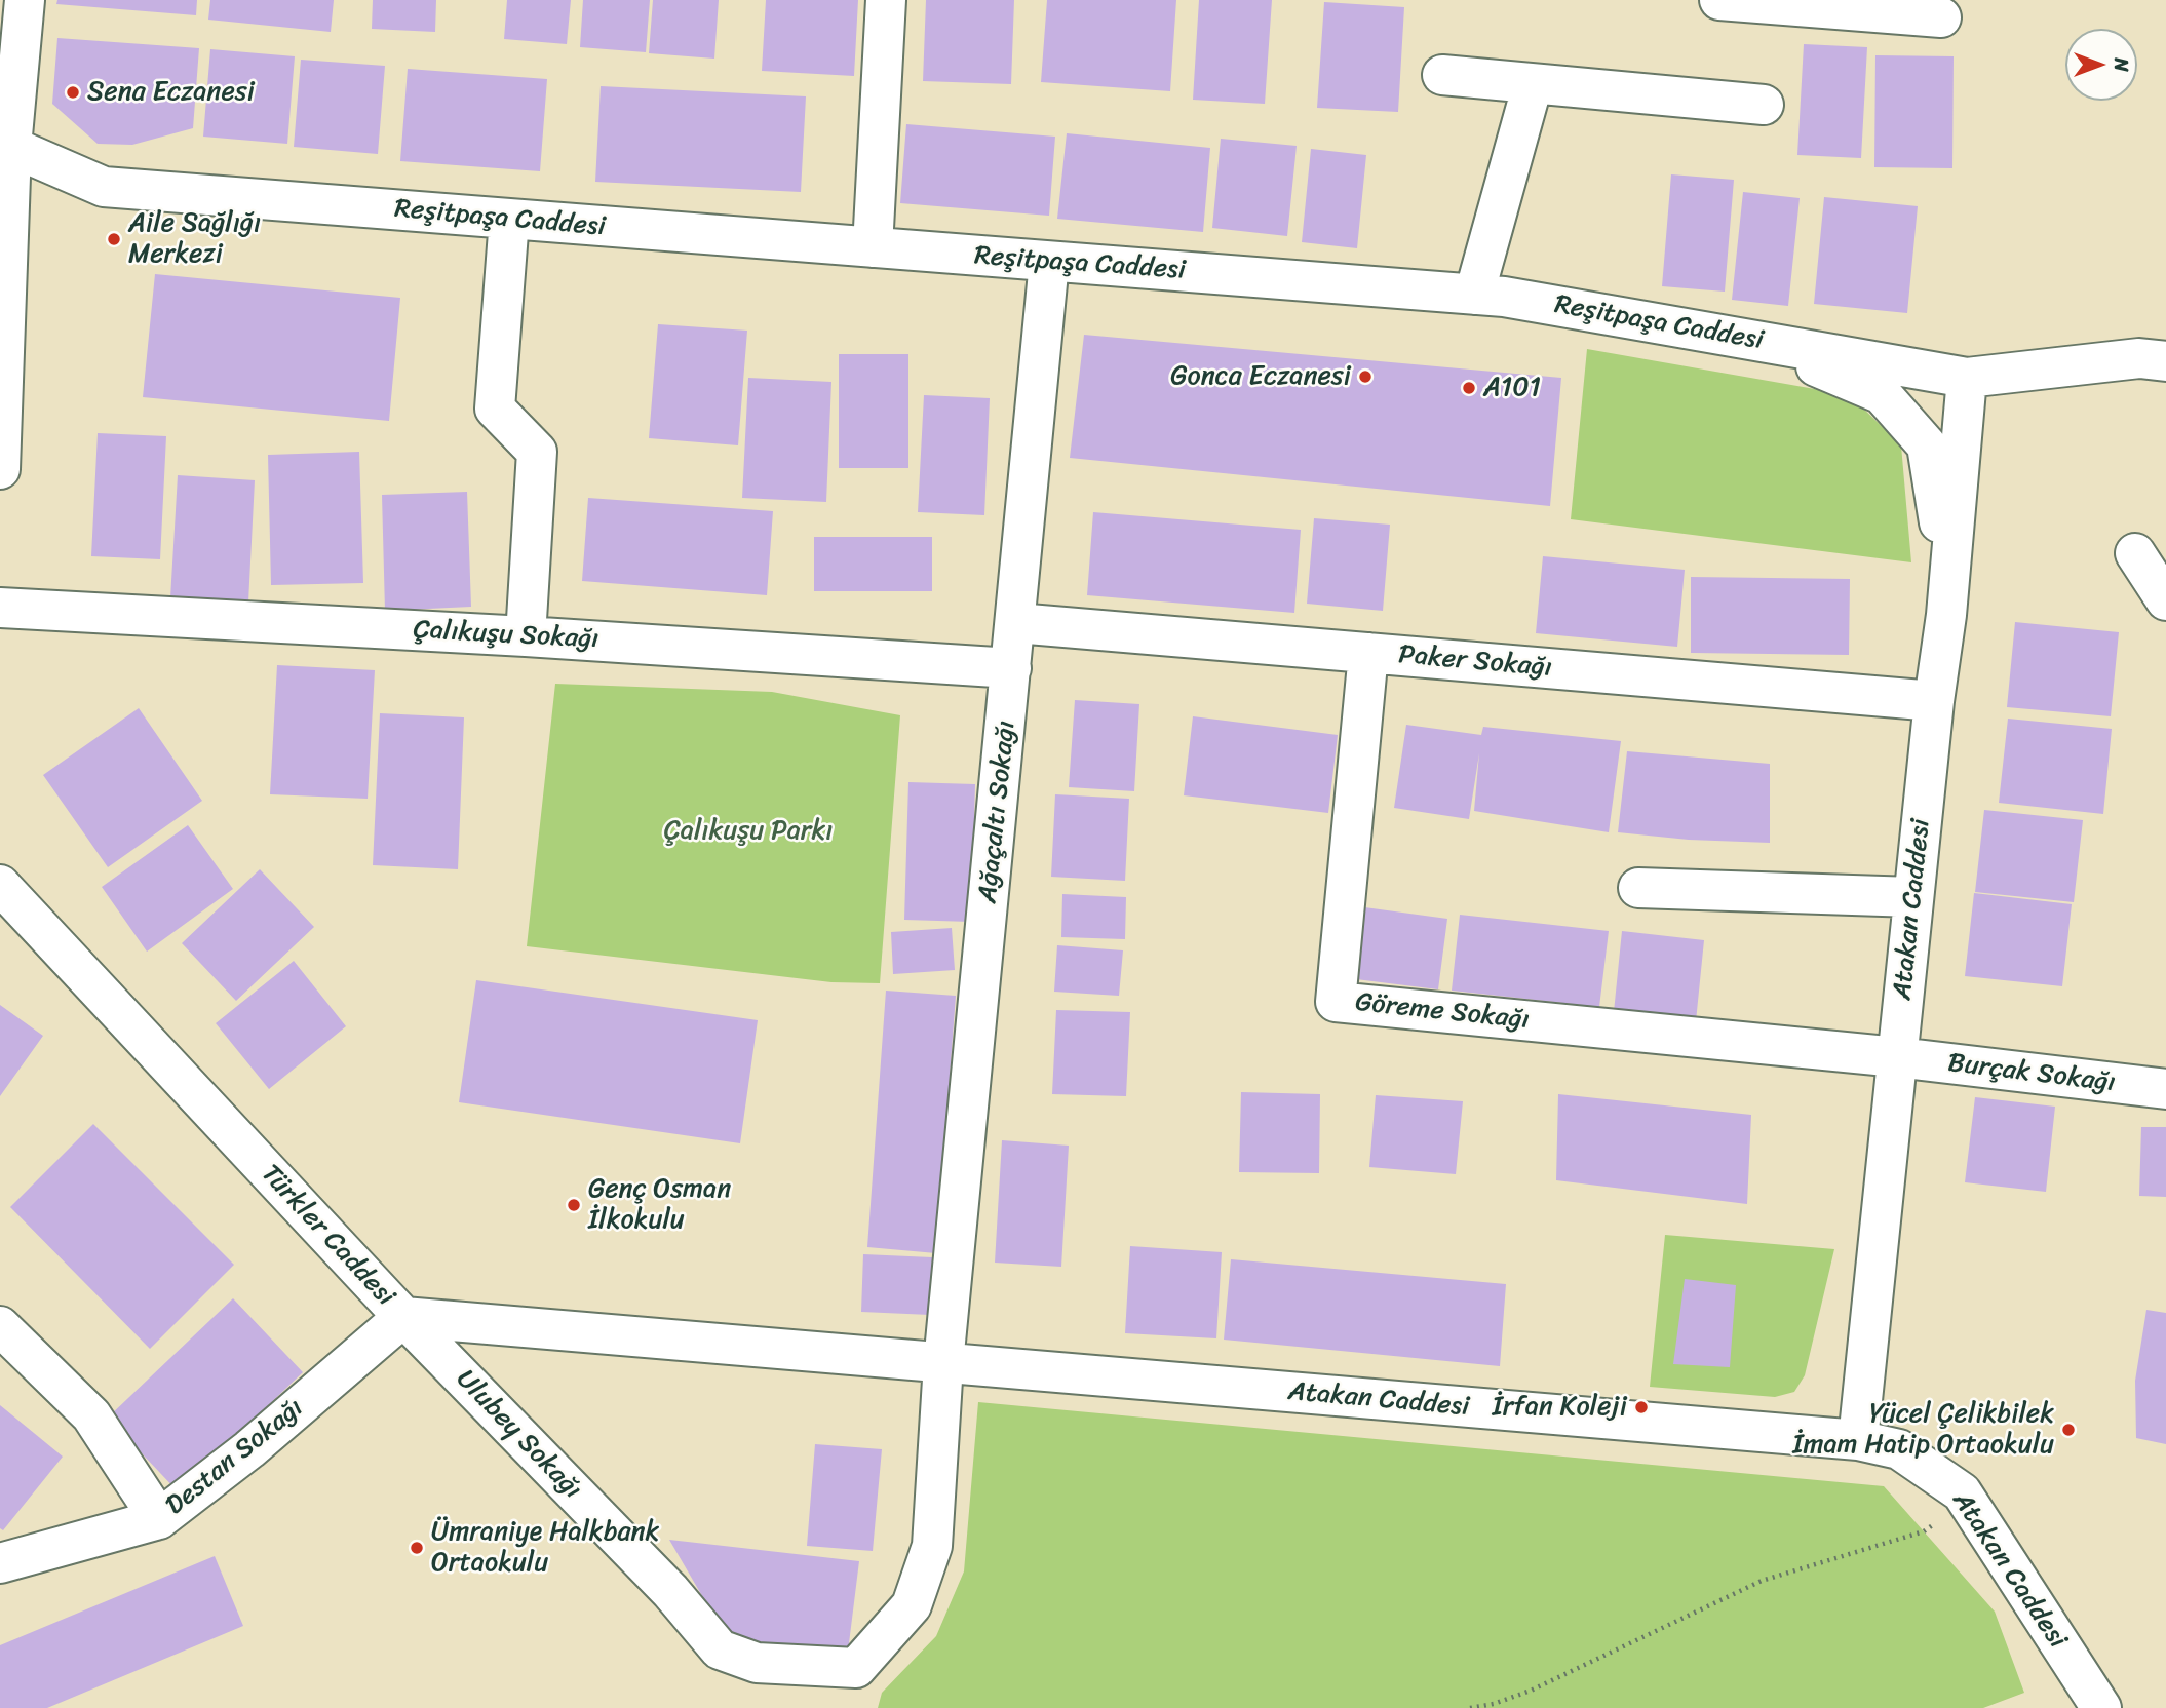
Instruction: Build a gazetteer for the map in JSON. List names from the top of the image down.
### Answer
{
  "streets": {
    "street": [
      "Reşitpaşa Caddesi",
      "Çalıkuşu Sokağı",
      "Paker Sokağı",
      "Ağaçaltı Sokağı",
      "Atakan Caddesi",
      "Göreme Sokağı",
      "Burçak Sokağı",
      "Türkler Caddesi",
      "Ulubey Sokağı",
      "Destan Sokağı"
    ]
  },
  "crossings": [
    ["Reşitpaşa Caddesi", "Ağaçaltı Sokağı"],
    ["Reşitpaşa Caddesi", "Atakan Caddesi"],
    ["Çalıkuşu Sokağı", "Ağaçaltı Sokağı"],
    ["Paker Sokağı", "Ağaçaltı Sokağı"],
    ["Paker Sokağı", "Atakan Caddesi"],
    ["Paker Sokağı", "Göreme Sokağı"],
    ["Ağaçaltı Sokağı", "Atakan Caddesi"],
    ["Ağaçaltı Sokağı", "Türkler Caddesi"],
    ["Ağaçaltı Sokağı", "Ulubey Sokağı"],
    ["Atakan Caddesi", "Göreme Sokağı"],
    ["Atakan Caddesi", "Burçak Sokağı"],
    ["Atakan Caddesi", "Türkler Caddesi"],
    ["Göreme Sokağı", "Burçak Sokağı"],
    ["Türkler Caddesi", "Ulubey Sokağı"],
    ["Türkler Caddesi", "Destan Sokağı"],
    ["Ulubey Sokağı", "Destan Sokağı"]
  ],
  "parks": ["Çalıkuşu Parkı"],
  "places": [
    "Sena Eczanesi",
    "Aile Sağlığı Merkezi",
    "Gonca Eczanesi",
    "A101",
    "Genç Osman İlkokulu",
    "İrfan Koleji",
    "Yücel Çelikbilek İmam Hatip Ortaokulu",
    "Ümraniye Halkbank Ortaokulu"
  ],
  "north": "right"
}
